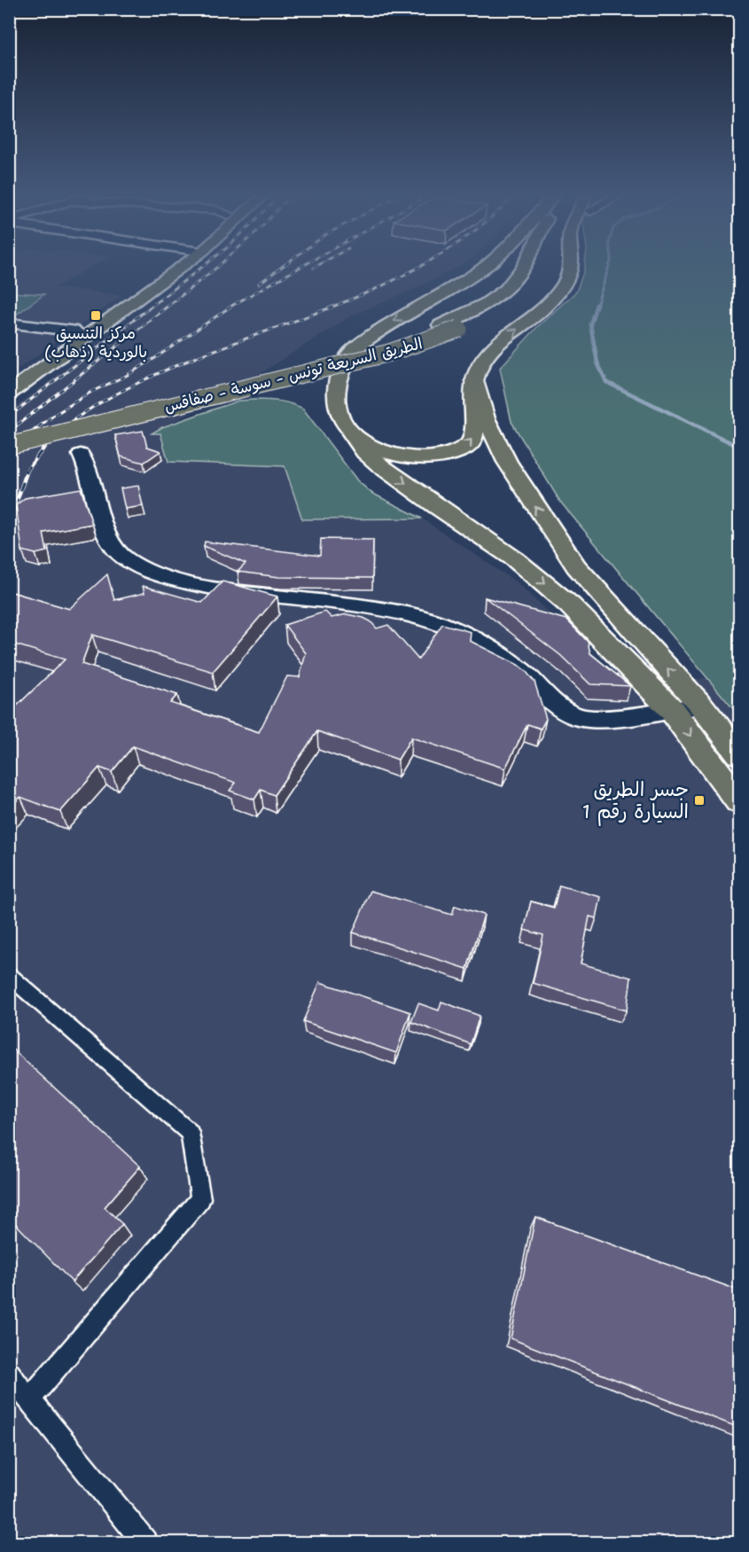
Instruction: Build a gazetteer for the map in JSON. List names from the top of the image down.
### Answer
{
  "streets": {
    "main road": ["الطريق السريعة تونس - سوسة - صفاقس"]
  },
  "places": {
    "transit": ["مركز التنسيق بالوردية (ذهاب)", "جسر الطريق السيارة رقم 1"]
  }
}
